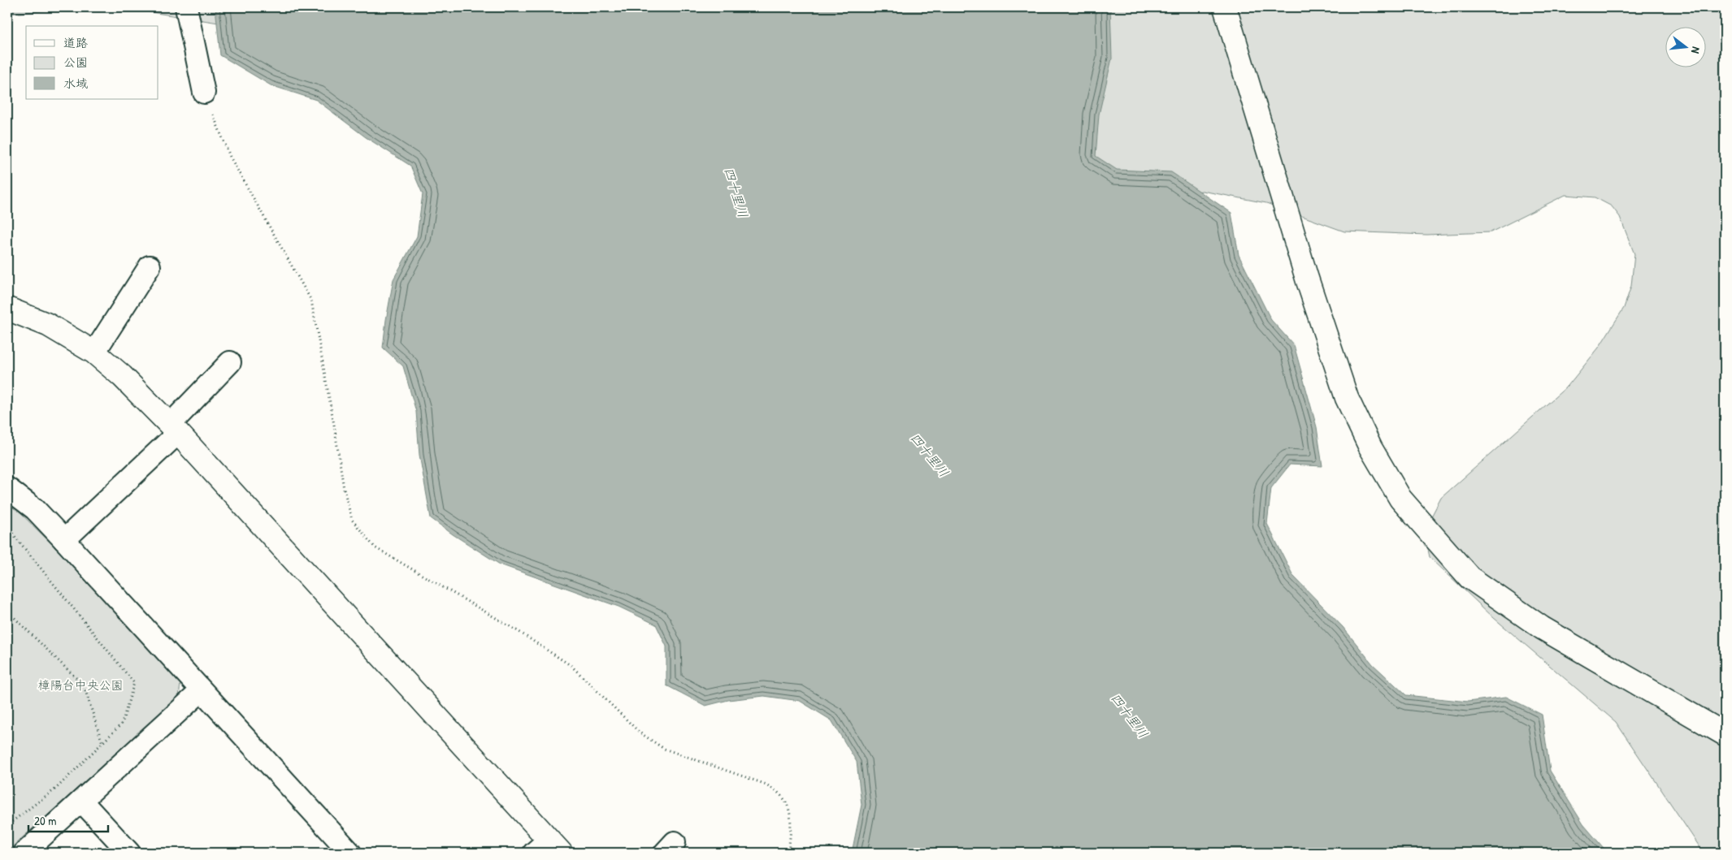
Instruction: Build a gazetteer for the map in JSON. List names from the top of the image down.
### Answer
{
  "water": ["四十里川"],
  "parks": ["樟陽台中央公園"],
  "legend": ["道路", "公園", "水域"],
  "scale_bar": "20 m",
  "north": "right"
}
